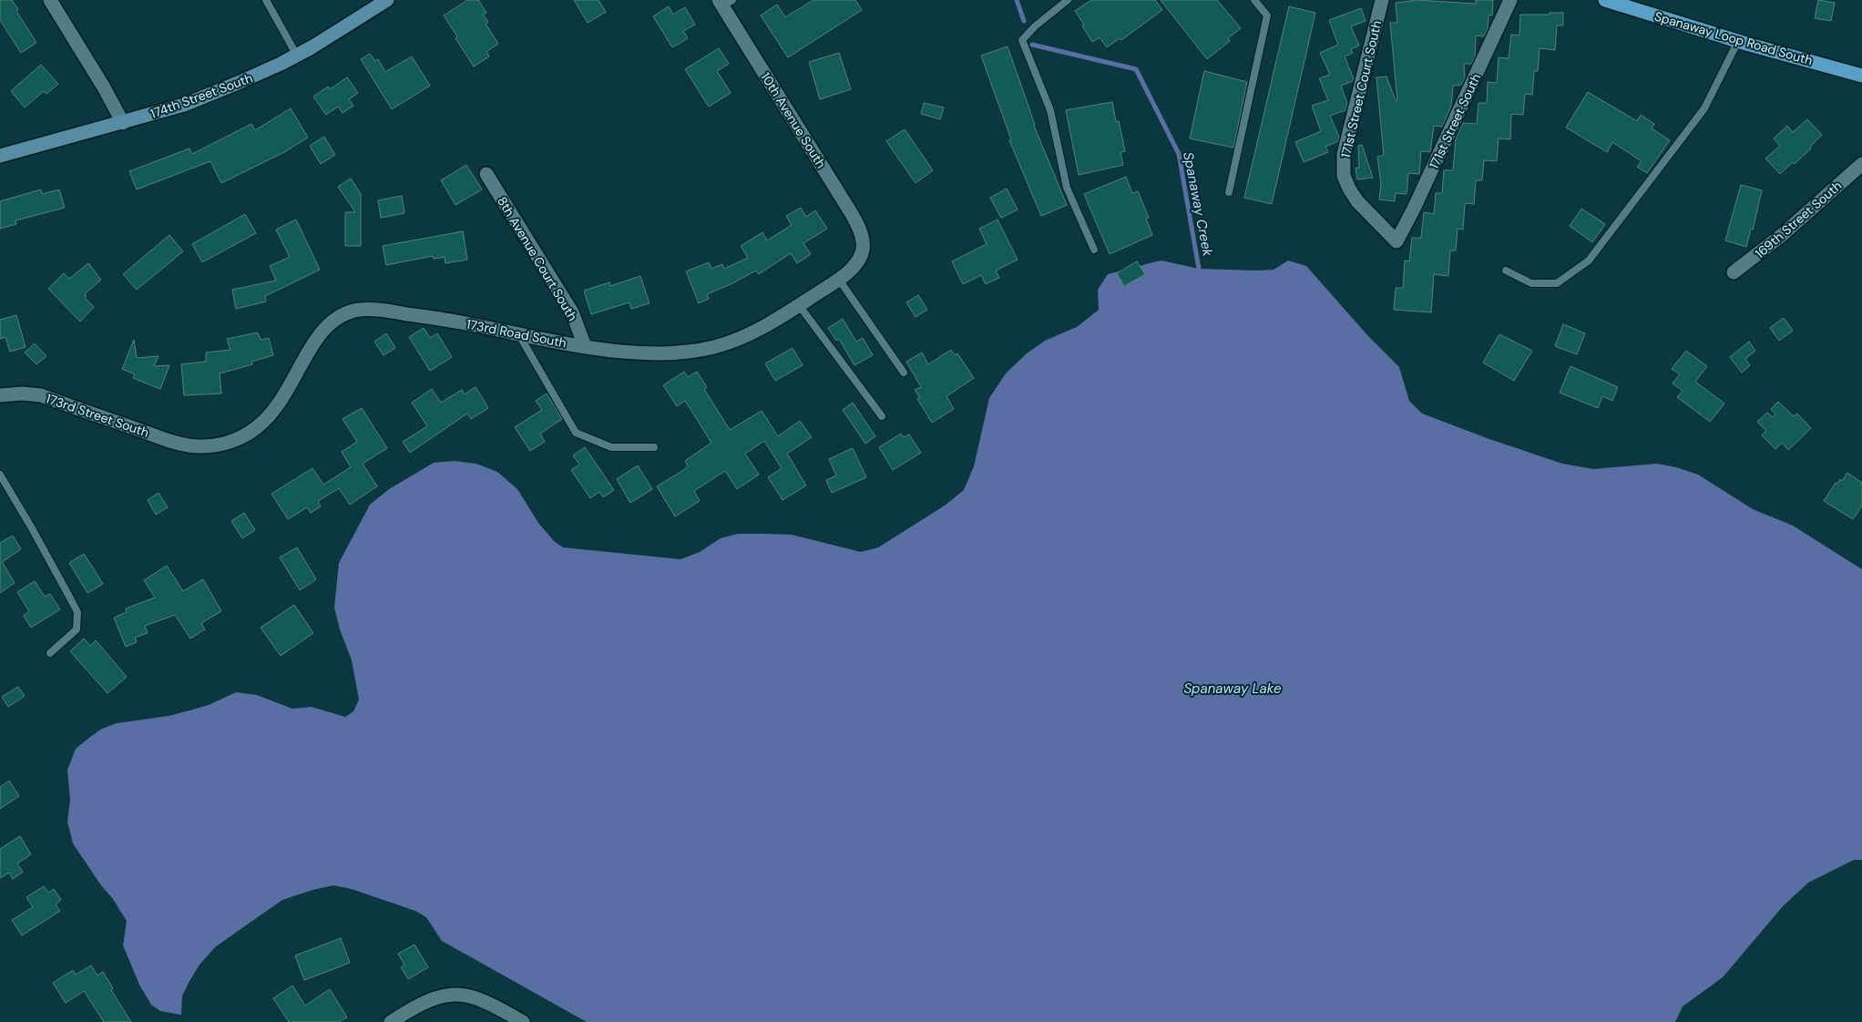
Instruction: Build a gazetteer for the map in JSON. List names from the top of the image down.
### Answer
{
  "streets": {
    "main road": ["Spanaway Loop Road South"],
    "street": [
      "171st Street Court South",
      "174th Street South",
      "10th Avenue South",
      "171st Street South",
      "169th Street South",
      "8th Avenue Court South",
      "173rd Road South",
      "173rd Street South"
    ]
  },
  "crossings": [
    ["171st Street Court South", "171st Street South"],
    ["10th Avenue South", "173rd Road South"],
    ["8th Avenue Court South", "173rd Road South"],
    ["173rd Road South", "173rd Street South"]
  ],
  "water": ["Spanaway Creek", "Spanaway Lake"]
}
